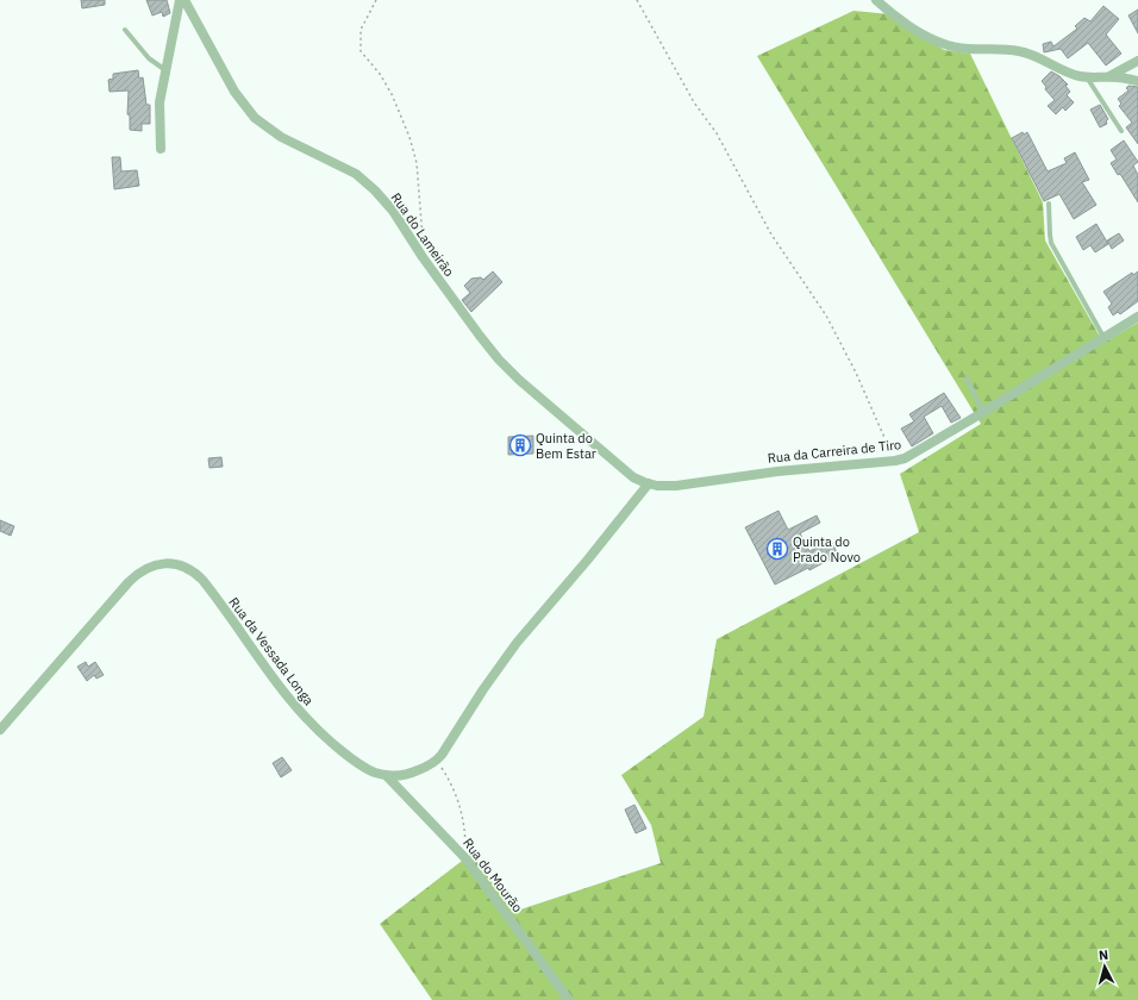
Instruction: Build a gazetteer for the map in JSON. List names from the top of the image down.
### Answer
{
  "streets": {
    "street": [
      "Rua do Lameirão",
      "Rua da Carreira de Tiro",
      "Rua da Vessada Longa",
      "Rua do Mourão"
    ]
  },
  "crossings": [
    ["Rua do Lameirão", "Rua da Carreira de Tiro"],
    ["Rua do Lameirão", "Rua da Vessada Longa"],
    ["Rua da Carreira de Tiro", "Rua da Vessada Longa"],
    ["Rua da Vessada Longa", "Rua do Mourão"]
  ],
  "places": {
    "building": ["Quinta do Bem Estar", "Quinta do Prado Novo"]
  },
  "north": "top"
}
